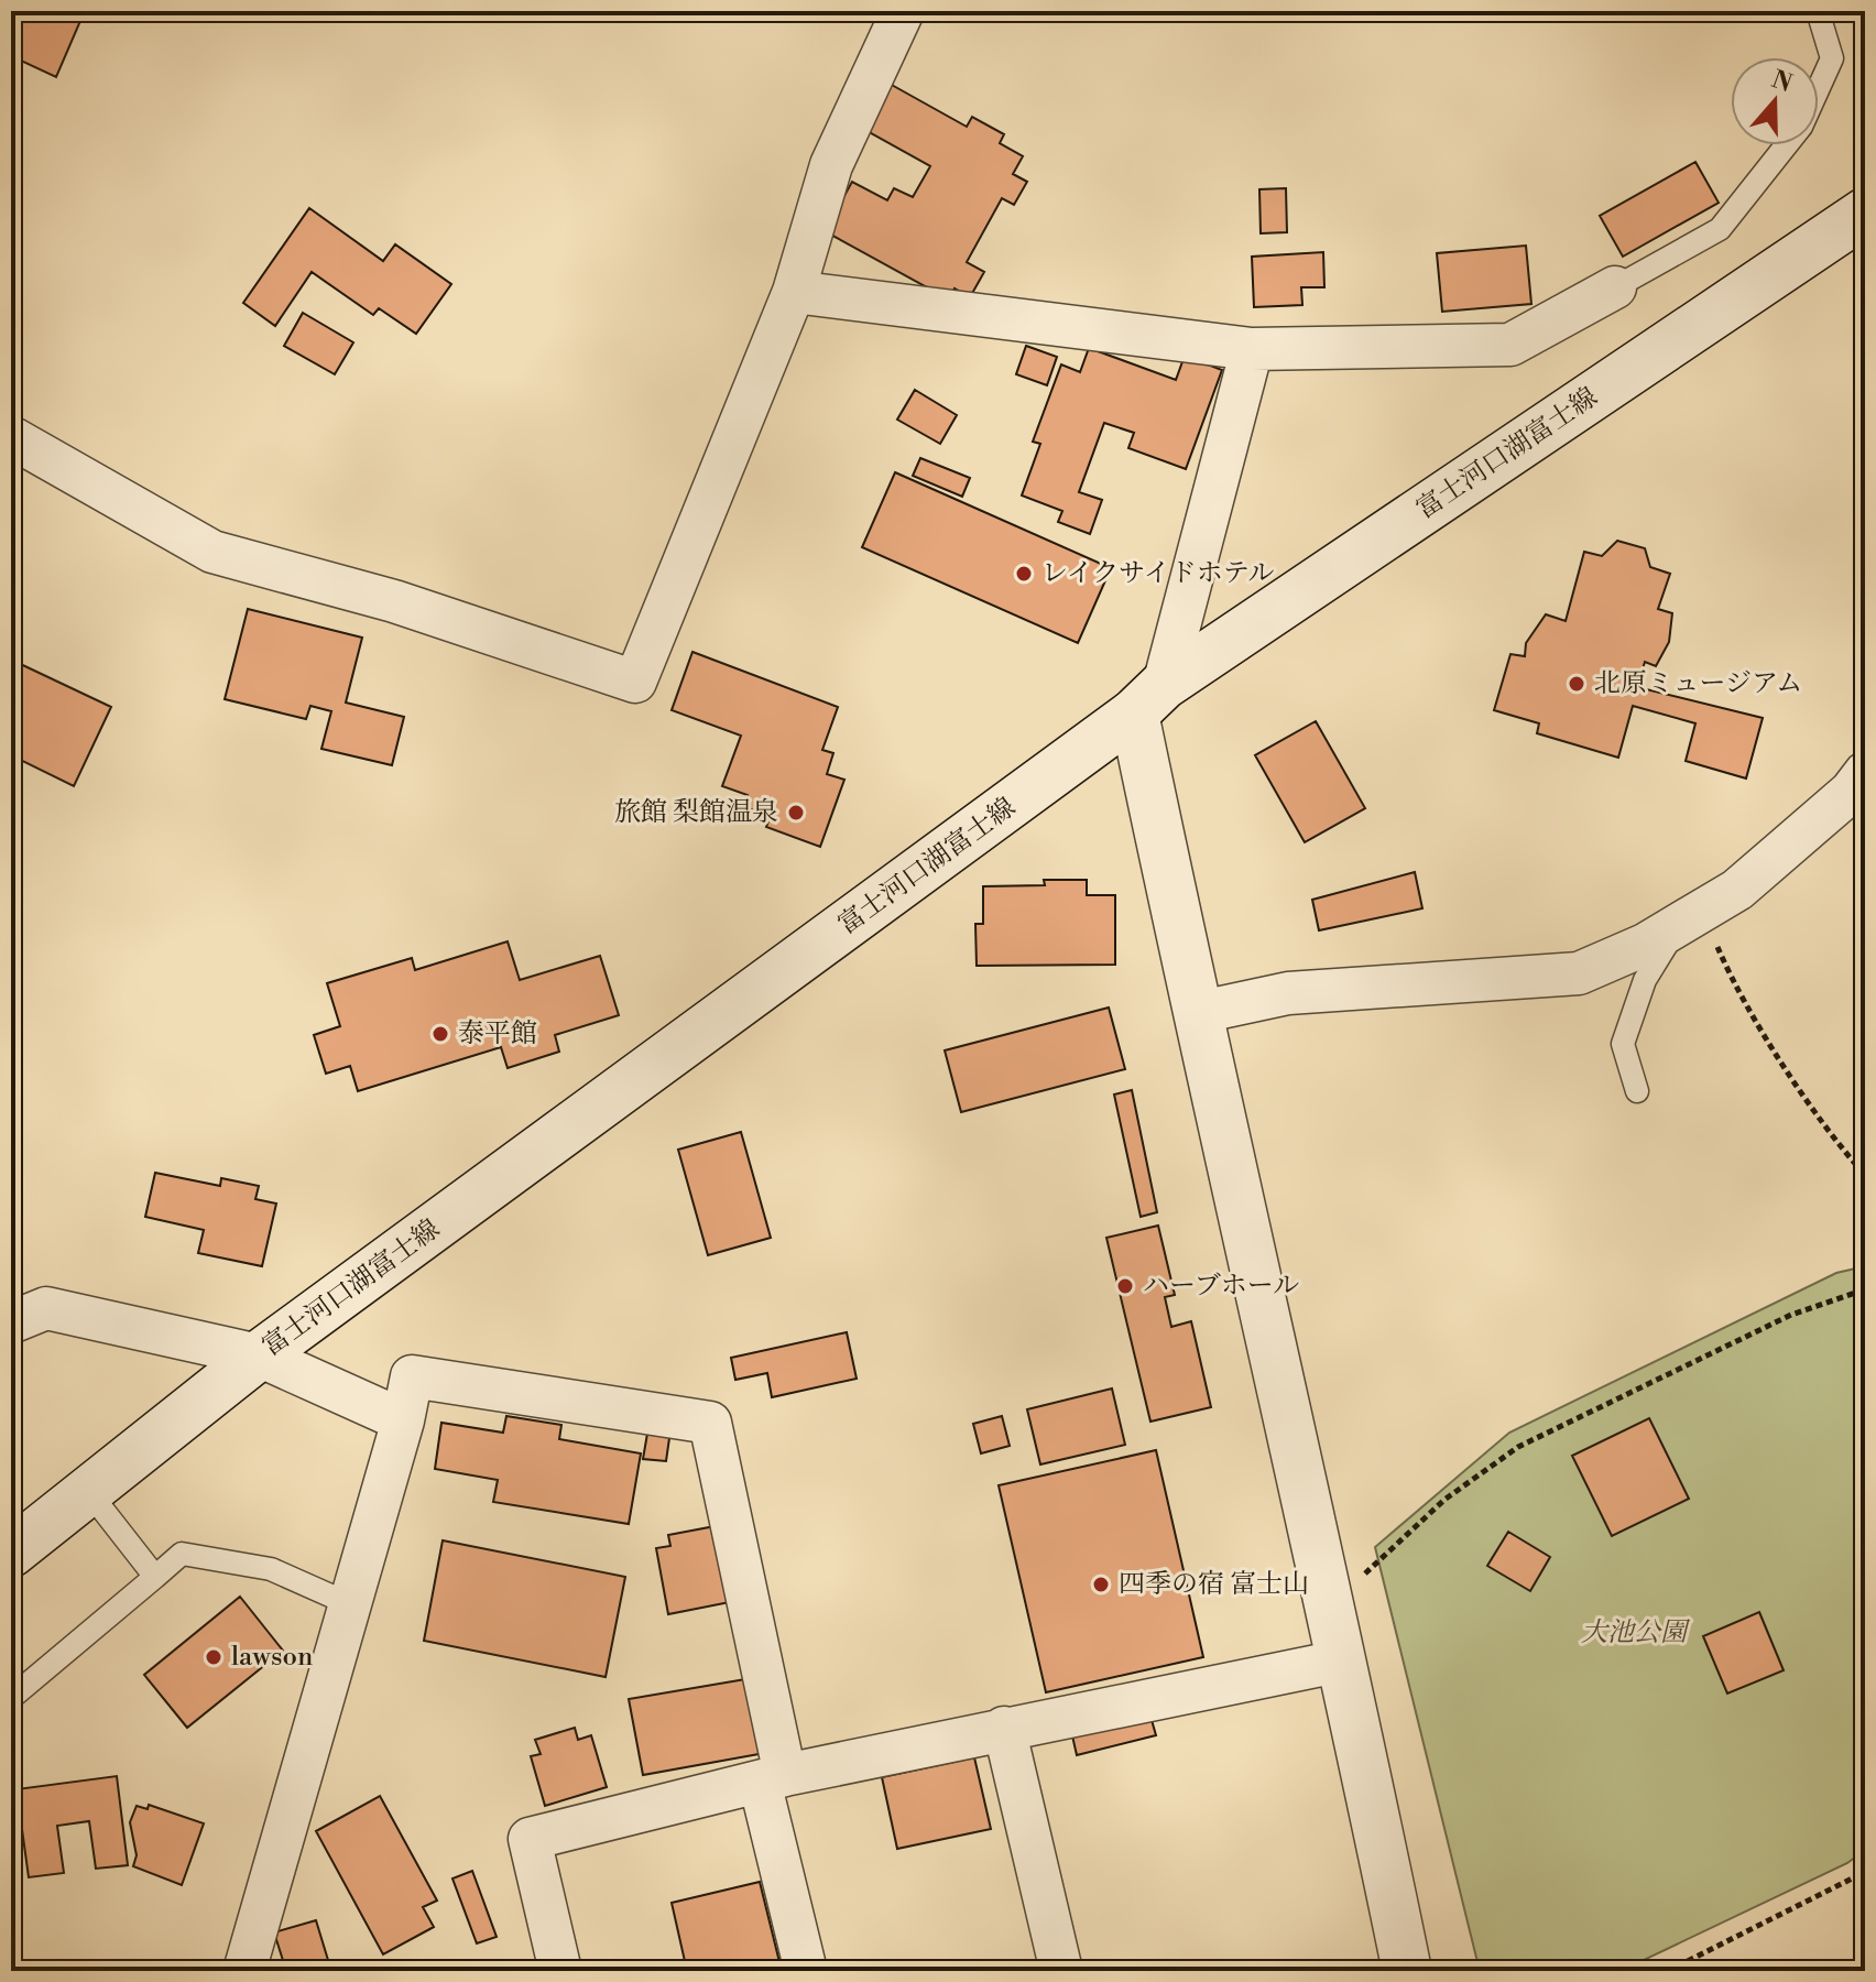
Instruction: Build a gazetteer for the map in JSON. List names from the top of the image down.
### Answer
{
  "streets": {
    "main road": ["富士河口湖富士線"]
  },
  "parks": ["大池公園"],
  "places": [
    "レイクサイドホテル",
    "北原ミュージアム",
    "旅館 梨館温泉",
    "泰平館",
    "ハーブホール",
    "四季の宿 富士山",
    "lawson"
  ],
  "north": "top"
}
